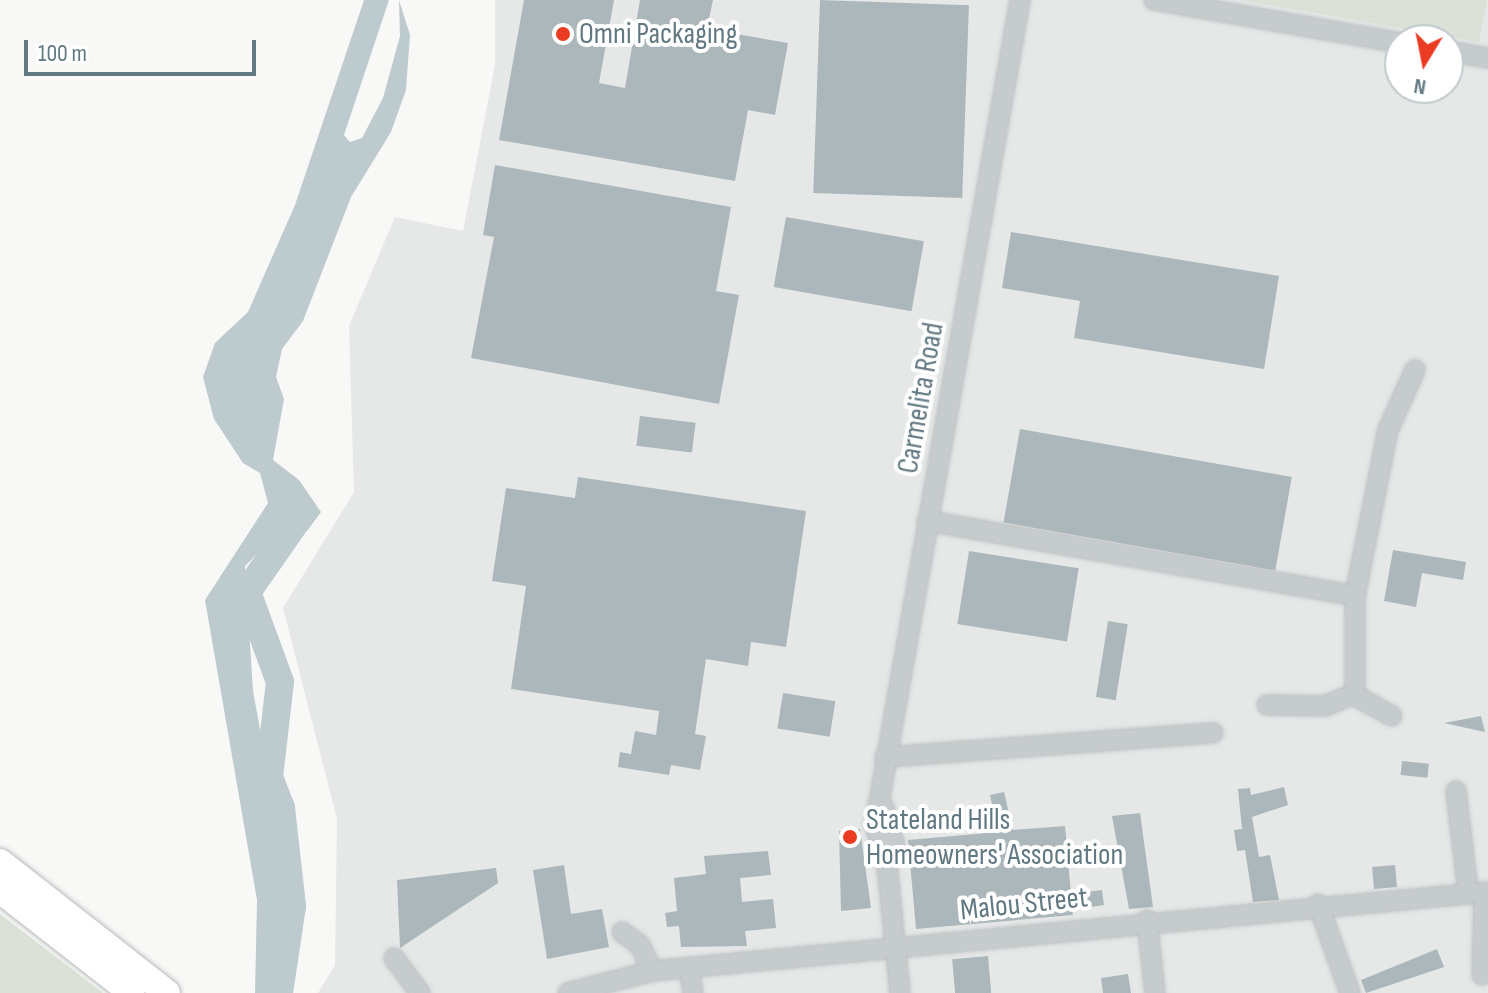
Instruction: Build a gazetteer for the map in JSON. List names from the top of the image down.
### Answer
{
  "streets": {
    "street": ["Carmelita Road", "Malou Street"]
  },
  "crossings": [
    ["Carmelita Road", "Malou Street"]
  ],
  "places": ["Omni Packaging", "Stateland Hills Homeowners' Association"],
  "scale_bar": "100 m",
  "north": "bottom"
}
